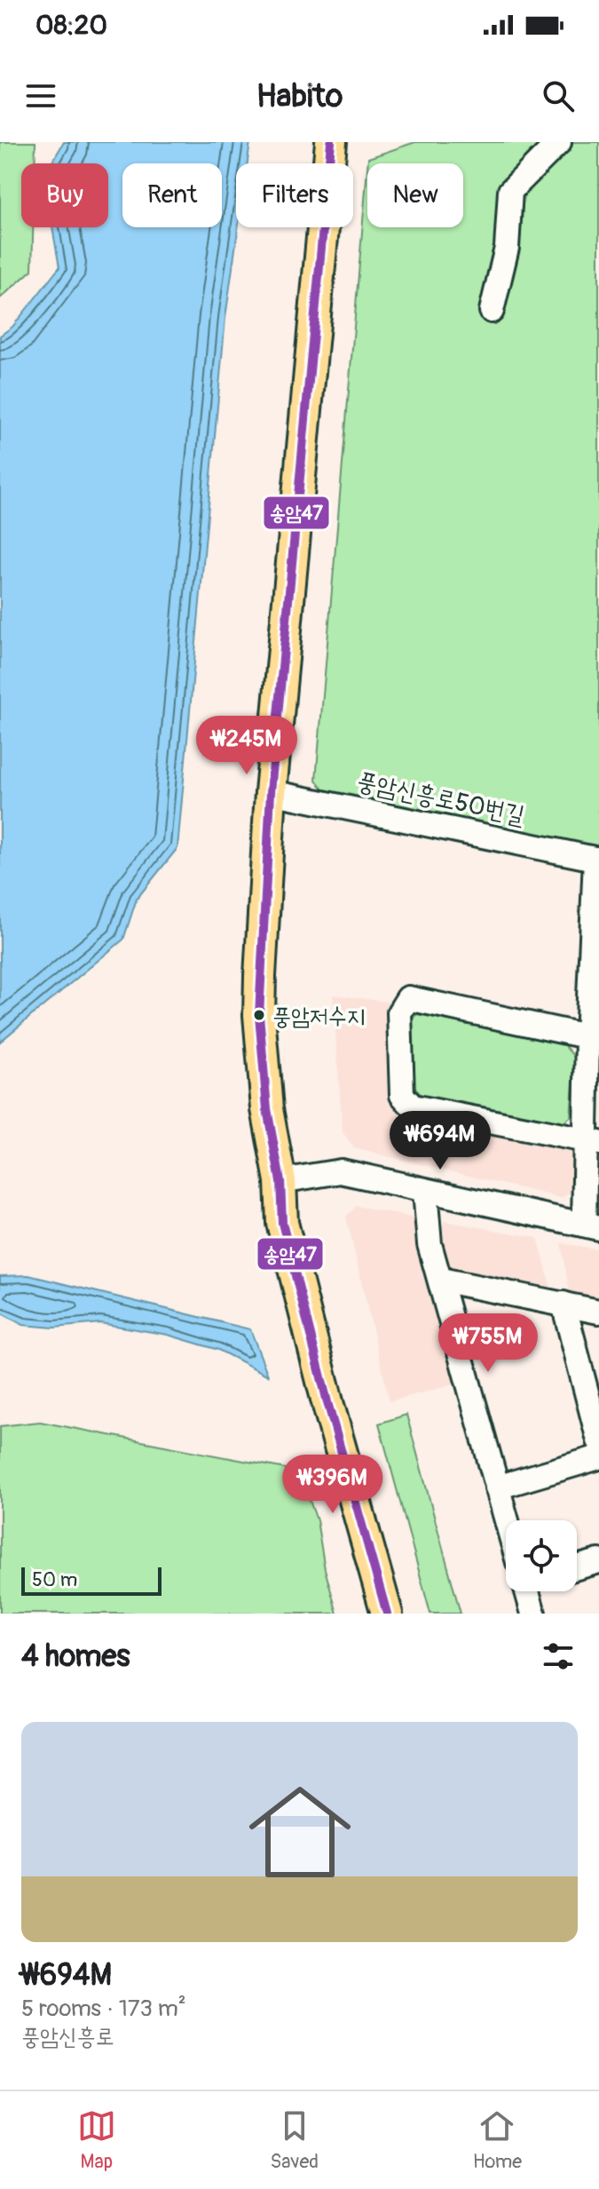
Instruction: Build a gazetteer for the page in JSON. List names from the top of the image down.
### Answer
{
  "streets": {
    "street": ["풍암신흥로50번길"]
  },
  "places": ["풍암저수지"],
  "lines": ["transit line 송암47"],
  "scale_bar": "50 m",
  "page": {
    "status": "08:20",
    "header": "Habito",
    "chip": [
      "Buy",
      "Rent",
      "Filters",
      "New"
    ],
    "price": [
      "₩245M",
      "₩694M",
      "₩755M",
      "₩396M"
    ],
    "scale": "50 m",
    "heading": "4 homes",
    "list": [
      {
        "name": "₩694M",
        "note": "5 rooms · 173 m² · 풍암신흥로"
      }
    ],
    "tabs": ["Map", "Saved", "Home"]
  }
}
